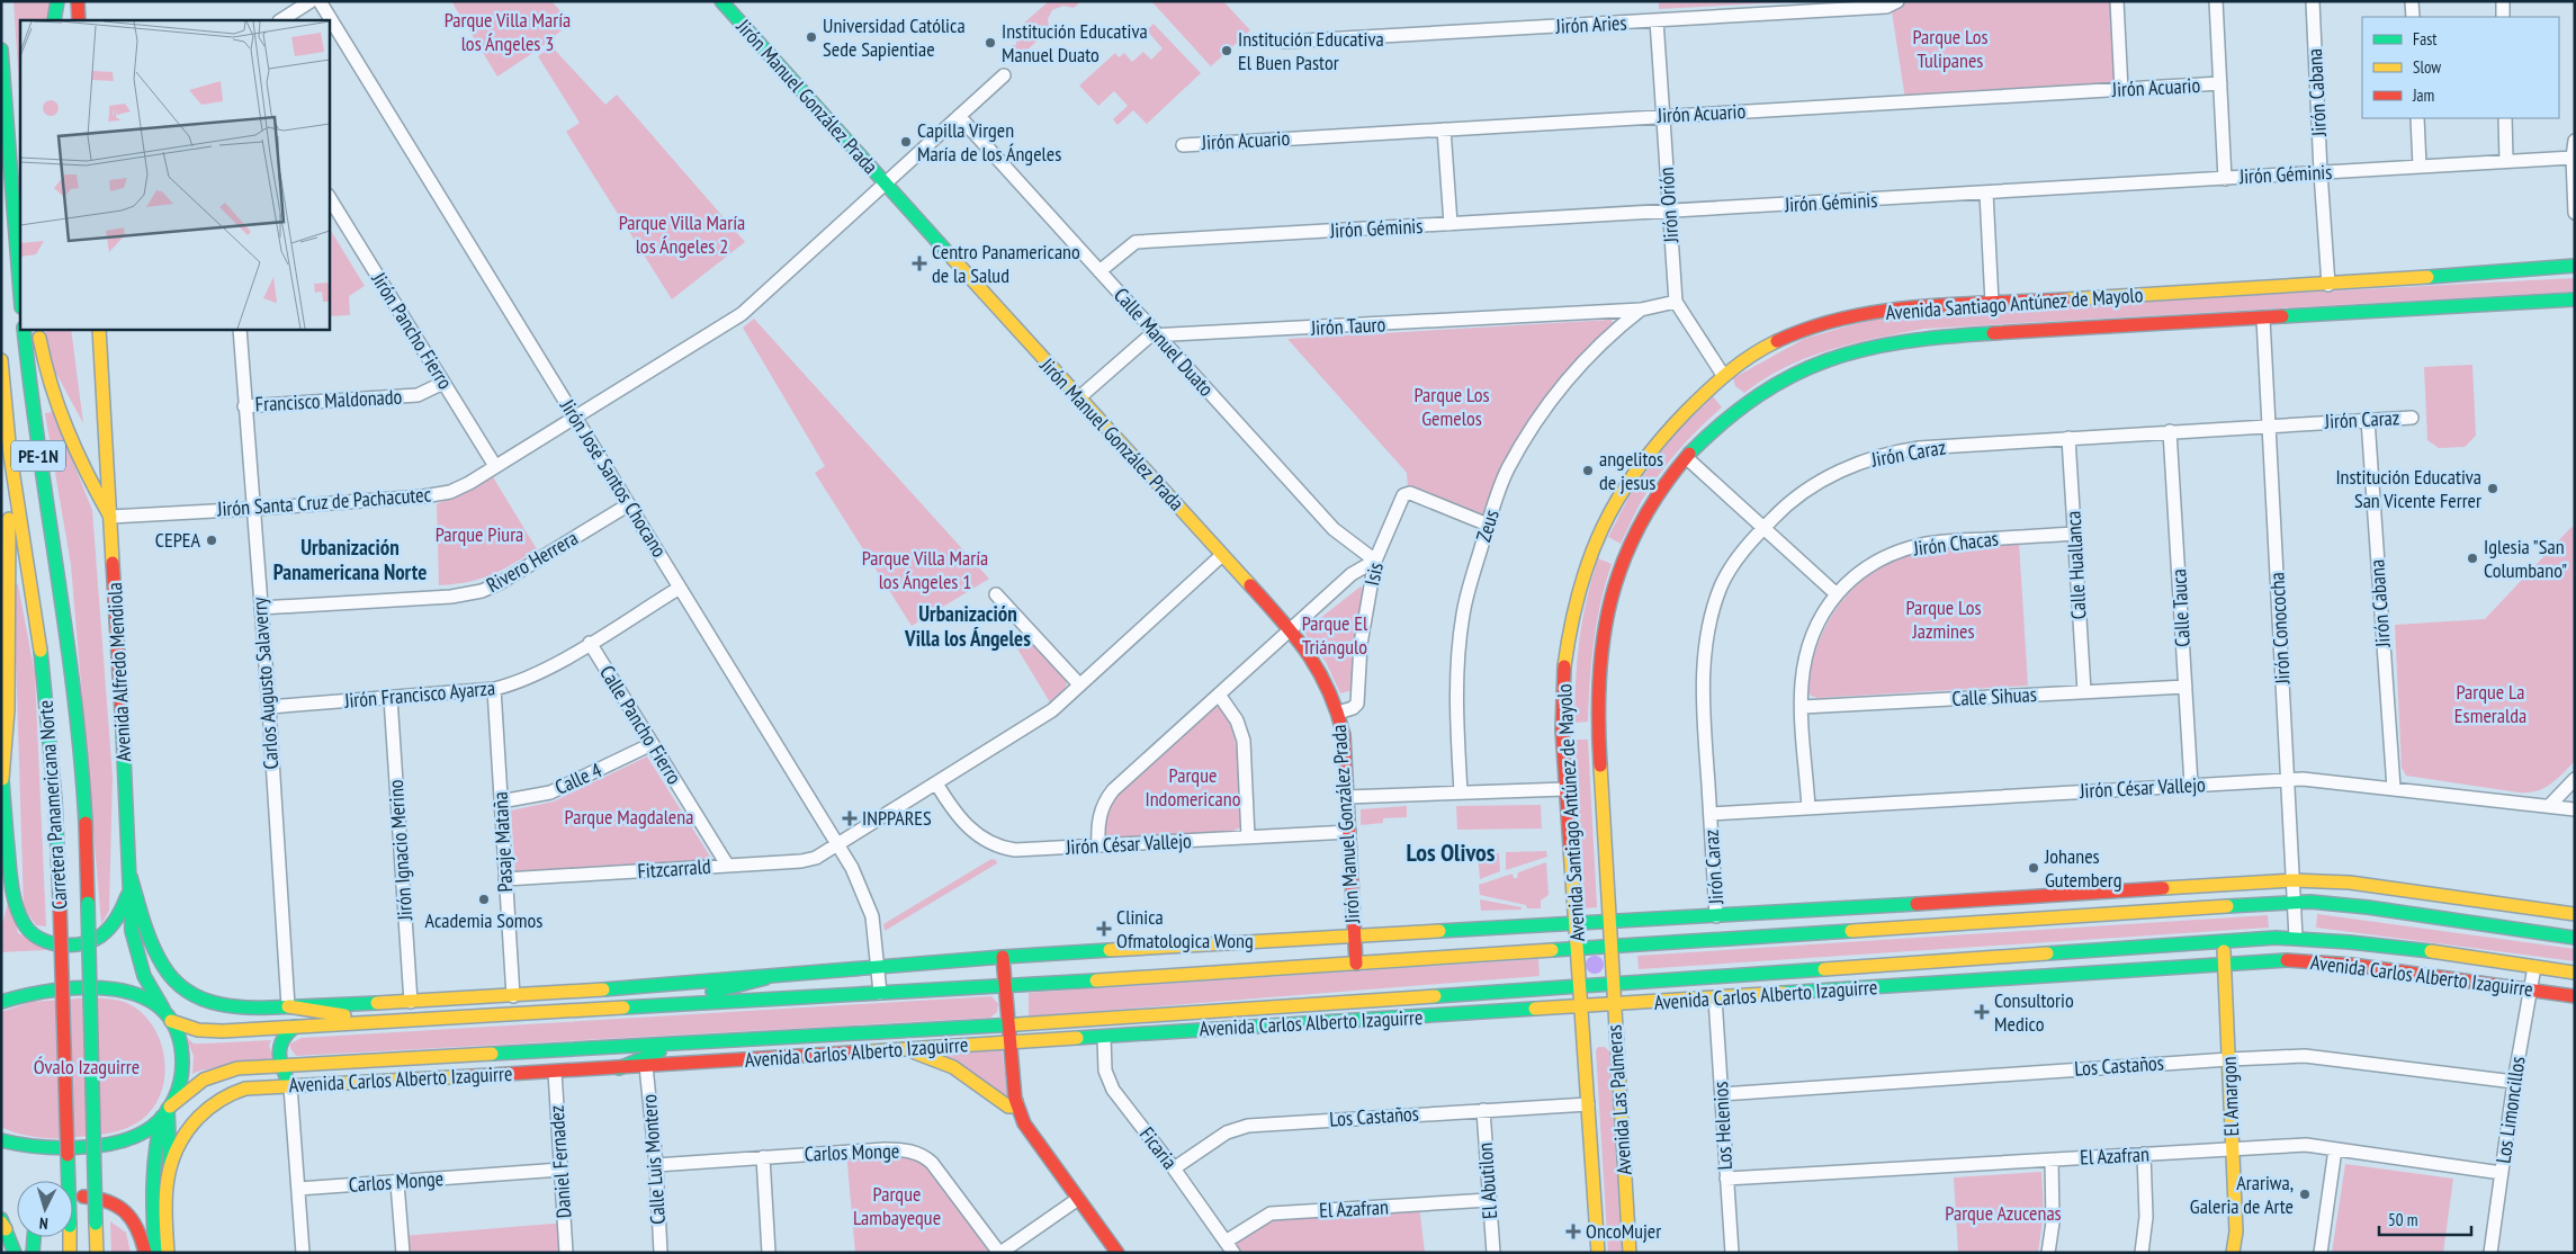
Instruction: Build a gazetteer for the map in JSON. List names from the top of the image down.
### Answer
{
  "streets": {
    "main road": [
      "Jirón Manuel González Prada",
      "Avenida Santiago Antúnez de Mayolo",
      "PE-1N",
      "Avenida Alfredo Mendiola",
      "Carretera Panamericana Norte",
      "Avenida Carlos Alberto Izaguirre",
      "El Amargon",
      "Avenida Las Palmeras"
    ],
    "street": [
      "Jirón Aries",
      "Jirón Acuario",
      "Jirón Cabana",
      "Jirón Géminis",
      "Jirón Orión",
      "Jirón Tauro",
      "Jirón Pancho Fierro",
      "Calle Manuel Duato",
      "Francisco Maldonado",
      "Jirón Caraz",
      "Jirón José Santos Chocano",
      "Jirón Santa Cruz de Pachacutec",
      "Zeus",
      "Jirón Chacas",
      "Rivero Herrera",
      "Calle Huallanca",
      "Isis",
      "Calle Tauca",
      "Jirón Conococha",
      "Carlos Augusto Salaverry",
      "Jirón Francisco Ayarza",
      "Calle Sihuas",
      "Calle Pancho Fierro",
      "Calle 4",
      "Jirón César Vallejo",
      "Pasaje Mataña",
      "Jirón Ignacio Merino",
      "Fitzcarrald",
      "Los Castaños",
      "Los Limoncillos",
      "Los Helenios",
      "Ficaria",
      "Carlos Monge",
      "El Azafran",
      "Calle Luis Montero",
      "Daniel Fernadez",
      "El Abutilon"
    ]
  },
  "crossings": [
    ["Jirón Aries", "Jirón Orión"],
    ["Jirón Acuario", "Jirón Orión"],
    ["Jirón Cabana", "Jirón Géminis"],
    ["Jirón Cabana", "Avenida Santiago Antúnez de Mayolo"],
    ["Jirón Cabana", "Jirón Caraz"],
    ["Jirón Cabana", "Jirón César Vallejo"],
    ["Jirón Manuel González Prada", "Jirón Tauro"],
    ["Jirón Manuel González Prada", "Jirón Santa Cruz de Pachacutec"],
    ["Jirón Manuel González Prada", "Isis"],
    ["Jirón Manuel González Prada", "Jirón César Vallejo"],
    ["Jirón Manuel González Prada", "Fitzcarrald"],
    ["Jirón Géminis", "Jirón Orión"],
    ["Jirón Géminis", "Calle Manuel Duato"],
    ["Jirón Orión", "Avenida Santiago Antúnez de Mayolo"],
    ["Jirón Orión", "Jirón Tauro"],
    ["Avenida Santiago Antúnez de Mayolo", "Jirón Conococha"],
    ["Avenida Santiago Antúnez de Mayolo", "Avenida Carlos Alberto Izaguirre"],
    ["Avenida Santiago Antúnez de Mayolo", "Avenida Las Palmeras"],
    ["Jirón Tauro", "Calle Manuel Duato"],
    ["Jirón Tauro", "Zeus"],
    ["Jirón Pancho Fierro", "Francisco Maldonado"],
    ["Jirón Pancho Fierro", "Jirón Santa Cruz de Pachacutec"],
    ["Calle Manuel Duato", "Jirón Santa Cruz de Pachacutec"],
    ["Calle Manuel Duato", "Isis"],
    ["Francisco Maldonado", "Carlos Augusto Salaverry"],
    ["Jirón Caraz", "Calle Huallanca"],
    ["Jirón Caraz", "Calle Tauca"],
    ["Jirón Caraz", "Jirón Conococha"],
    ["Jirón Caraz", "Jirón César Vallejo"],
    ["Jirón José Santos Chocano", "Jirón Santa Cruz de Pachacutec"],
    ["Jirón José Santos Chocano", "Rivero Herrera"],
    ["Jirón José Santos Chocano", "Jirón Francisco Ayarza"],
    ["Jirón José Santos Chocano", "Fitzcarrald"],
    ["Jirón Santa Cruz de Pachacutec", "Avenida Alfredo Mendiola"],
    ["Jirón Santa Cruz de Pachacutec", "Carlos Augusto Salaverry"],
    ["Zeus", "Isis"],
    ["Jirón Chacas", "Calle Huallanca"],
    ["Jirón Chacas", "Calle Sihuas"],
    ["Jirón Chacas", "Jirón César Vallejo"],
    ["Rivero Herrera", "Carlos Augusto Salaverry"],
    ["Calle Huallanca", "Calle Sihuas"],
    ["Calle Tauca", "Calle Sihuas"],
    ["Calle Tauca", "Jirón César Vallejo"],
    ["Jirón Conococha", "Jirón César Vallejo"],
    ["Jirón Conococha", "Avenida Carlos Alberto Izaguirre"],
    ["Carlos Augusto Salaverry", "Jirón Francisco Ayarza"],
    ["Jirón Francisco Ayarza", "Calle Pancho Fierro"],
    ["Jirón Francisco Ayarza", "Pasaje Mataña"],
    ["Jirón Francisco Ayarza", "Jirón Ignacio Merino"],
    ["Calle Pancho Fierro", "Calle 4"],
    ["Calle Pancho Fierro", "Fitzcarrald"],
    ["Calle 4", "Pasaje Mataña"],
    ["Jirón César Vallejo", "Fitzcarrald"],
    ["Pasaje Mataña", "Fitzcarrald"],
    ["Avenida Carlos Alberto Izaguirre", "El Amargon"],
    ["Avenida Carlos Alberto Izaguirre", "Avenida Las Palmeras"],
    ["Avenida Carlos Alberto Izaguirre", "Los Limoncillos"],
    ["Avenida Carlos Alberto Izaguirre", "Los Helenios"],
    ["Avenida Carlos Alberto Izaguirre", "Ficaria"],
    ["Avenida Carlos Alberto Izaguirre", "Calle Luis Montero"],
    ["Avenida Carlos Alberto Izaguirre", "Daniel Fernadez"],
    ["Los Castaños", "El Amargon"],
    ["Los Castaños", "Avenida Las Palmeras"],
    ["Los Castaños", "Los Limoncillos"],
    ["Los Castaños", "Los Helenios"],
    ["Los Castaños", "Ficaria"],
    ["Los Castaños", "El Abutilon"],
    ["El Amargon", "El Azafran"],
    ["Los Limoncillos", "El Azafran"],
    ["Los Helenios", "El Azafran"],
    ["Ficaria", "El Azafran"],
    ["Carlos Monge", "Calle Luis Montero"],
    ["Carlos Monge", "Daniel Fernadez"],
    ["El Azafran", "El Abutilon"]
  ],
  "districts": ["Urbanización Panamericana Norte", "Urbanización Villa los Ángeles", "Los Olivos"],
  "parks": [
    "Parque Villa María los Ángeles 3",
    "Parque Los Tulipanes",
    "Parque Villa María los Ángeles 2",
    "Parque Los Gemelos",
    "Parque Piura",
    "Parque Villa María los Ángeles 1",
    "Parque Los Jazmines",
    "Parque El Triángulo",
    "Parque La Esmeralda",
    "Parque Indomericano",
    "Parque Magdalena",
    "Óvalo Izaguirre",
    "Parque Lambayeque",
    "Parque Azucenas"
  ],
  "places": {
    "other": [
      "Universidad Católica Sede Sapientiae",
      "Institución Educativa Manuel Duato",
      "Institución Educativa El Buen Pastor",
      "Capilla Virgen María de los Ángeles",
      "angelitos de jesus",
      "Institución Educativa San Vicente Ferrer",
      "CEPEA",
      "Iglesia \"San Columbano\"",
      "Johanes Gutemberg",
      "Academia Somos",
      "Arariwa, Galeria de Arte"
    ],
    "health": [
      "Centro Panamericano de la Salud",
      "INPPARES",
      "Clinica Ofmatologica Wong",
      "Consultorio Medico",
      "OncoMujer"
    ]
  },
  "legend": ["Fast", "Slow", "Jam"],
  "scale_bar": "50 m",
  "north": "bottom"
}
